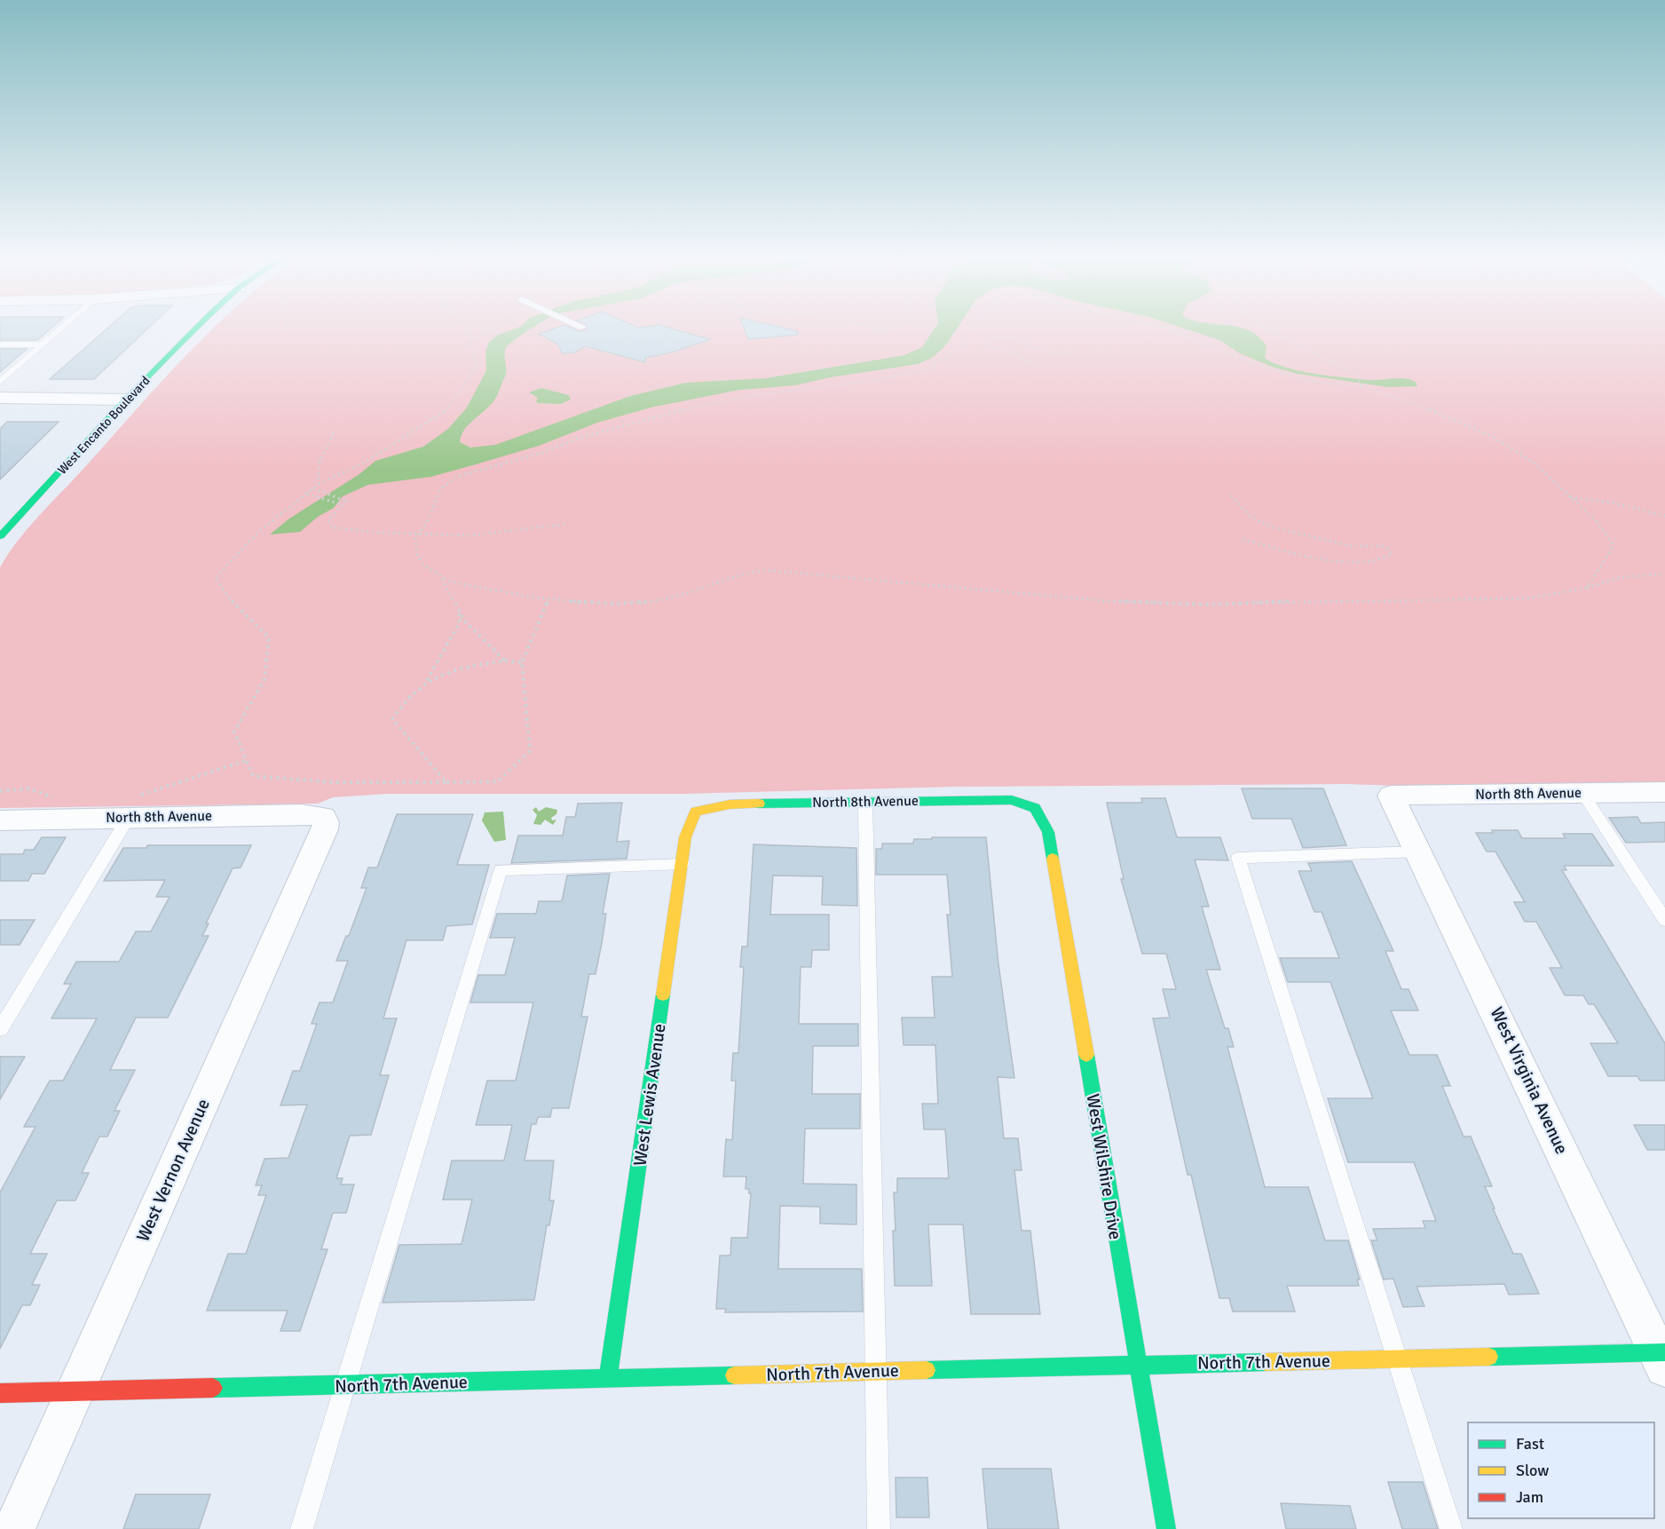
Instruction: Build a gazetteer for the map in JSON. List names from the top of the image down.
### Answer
{
  "streets": {
    "street": [
      "West Encanto Boulevard",
      "North 8th Avenue",
      "West Virginia Avenue",
      "West Lewis Avenue",
      "West Wilshire Drive",
      "West Vernon Avenue",
      "North 7th Avenue"
    ]
  },
  "crossings": [
    ["North 8th Avenue", "West Virginia Avenue"],
    ["North 8th Avenue", "West Lewis Avenue"],
    ["North 8th Avenue", "West Wilshire Drive"],
    ["North 8th Avenue", "West Vernon Avenue"],
    ["West Virginia Avenue", "North 7th Avenue"],
    ["West Lewis Avenue", "North 7th Avenue"],
    ["West Wilshire Drive", "North 7th Avenue"],
    ["West Vernon Avenue", "North 7th Avenue"]
  ],
  "legend": ["Fast", "Slow", "Jam"]
}
